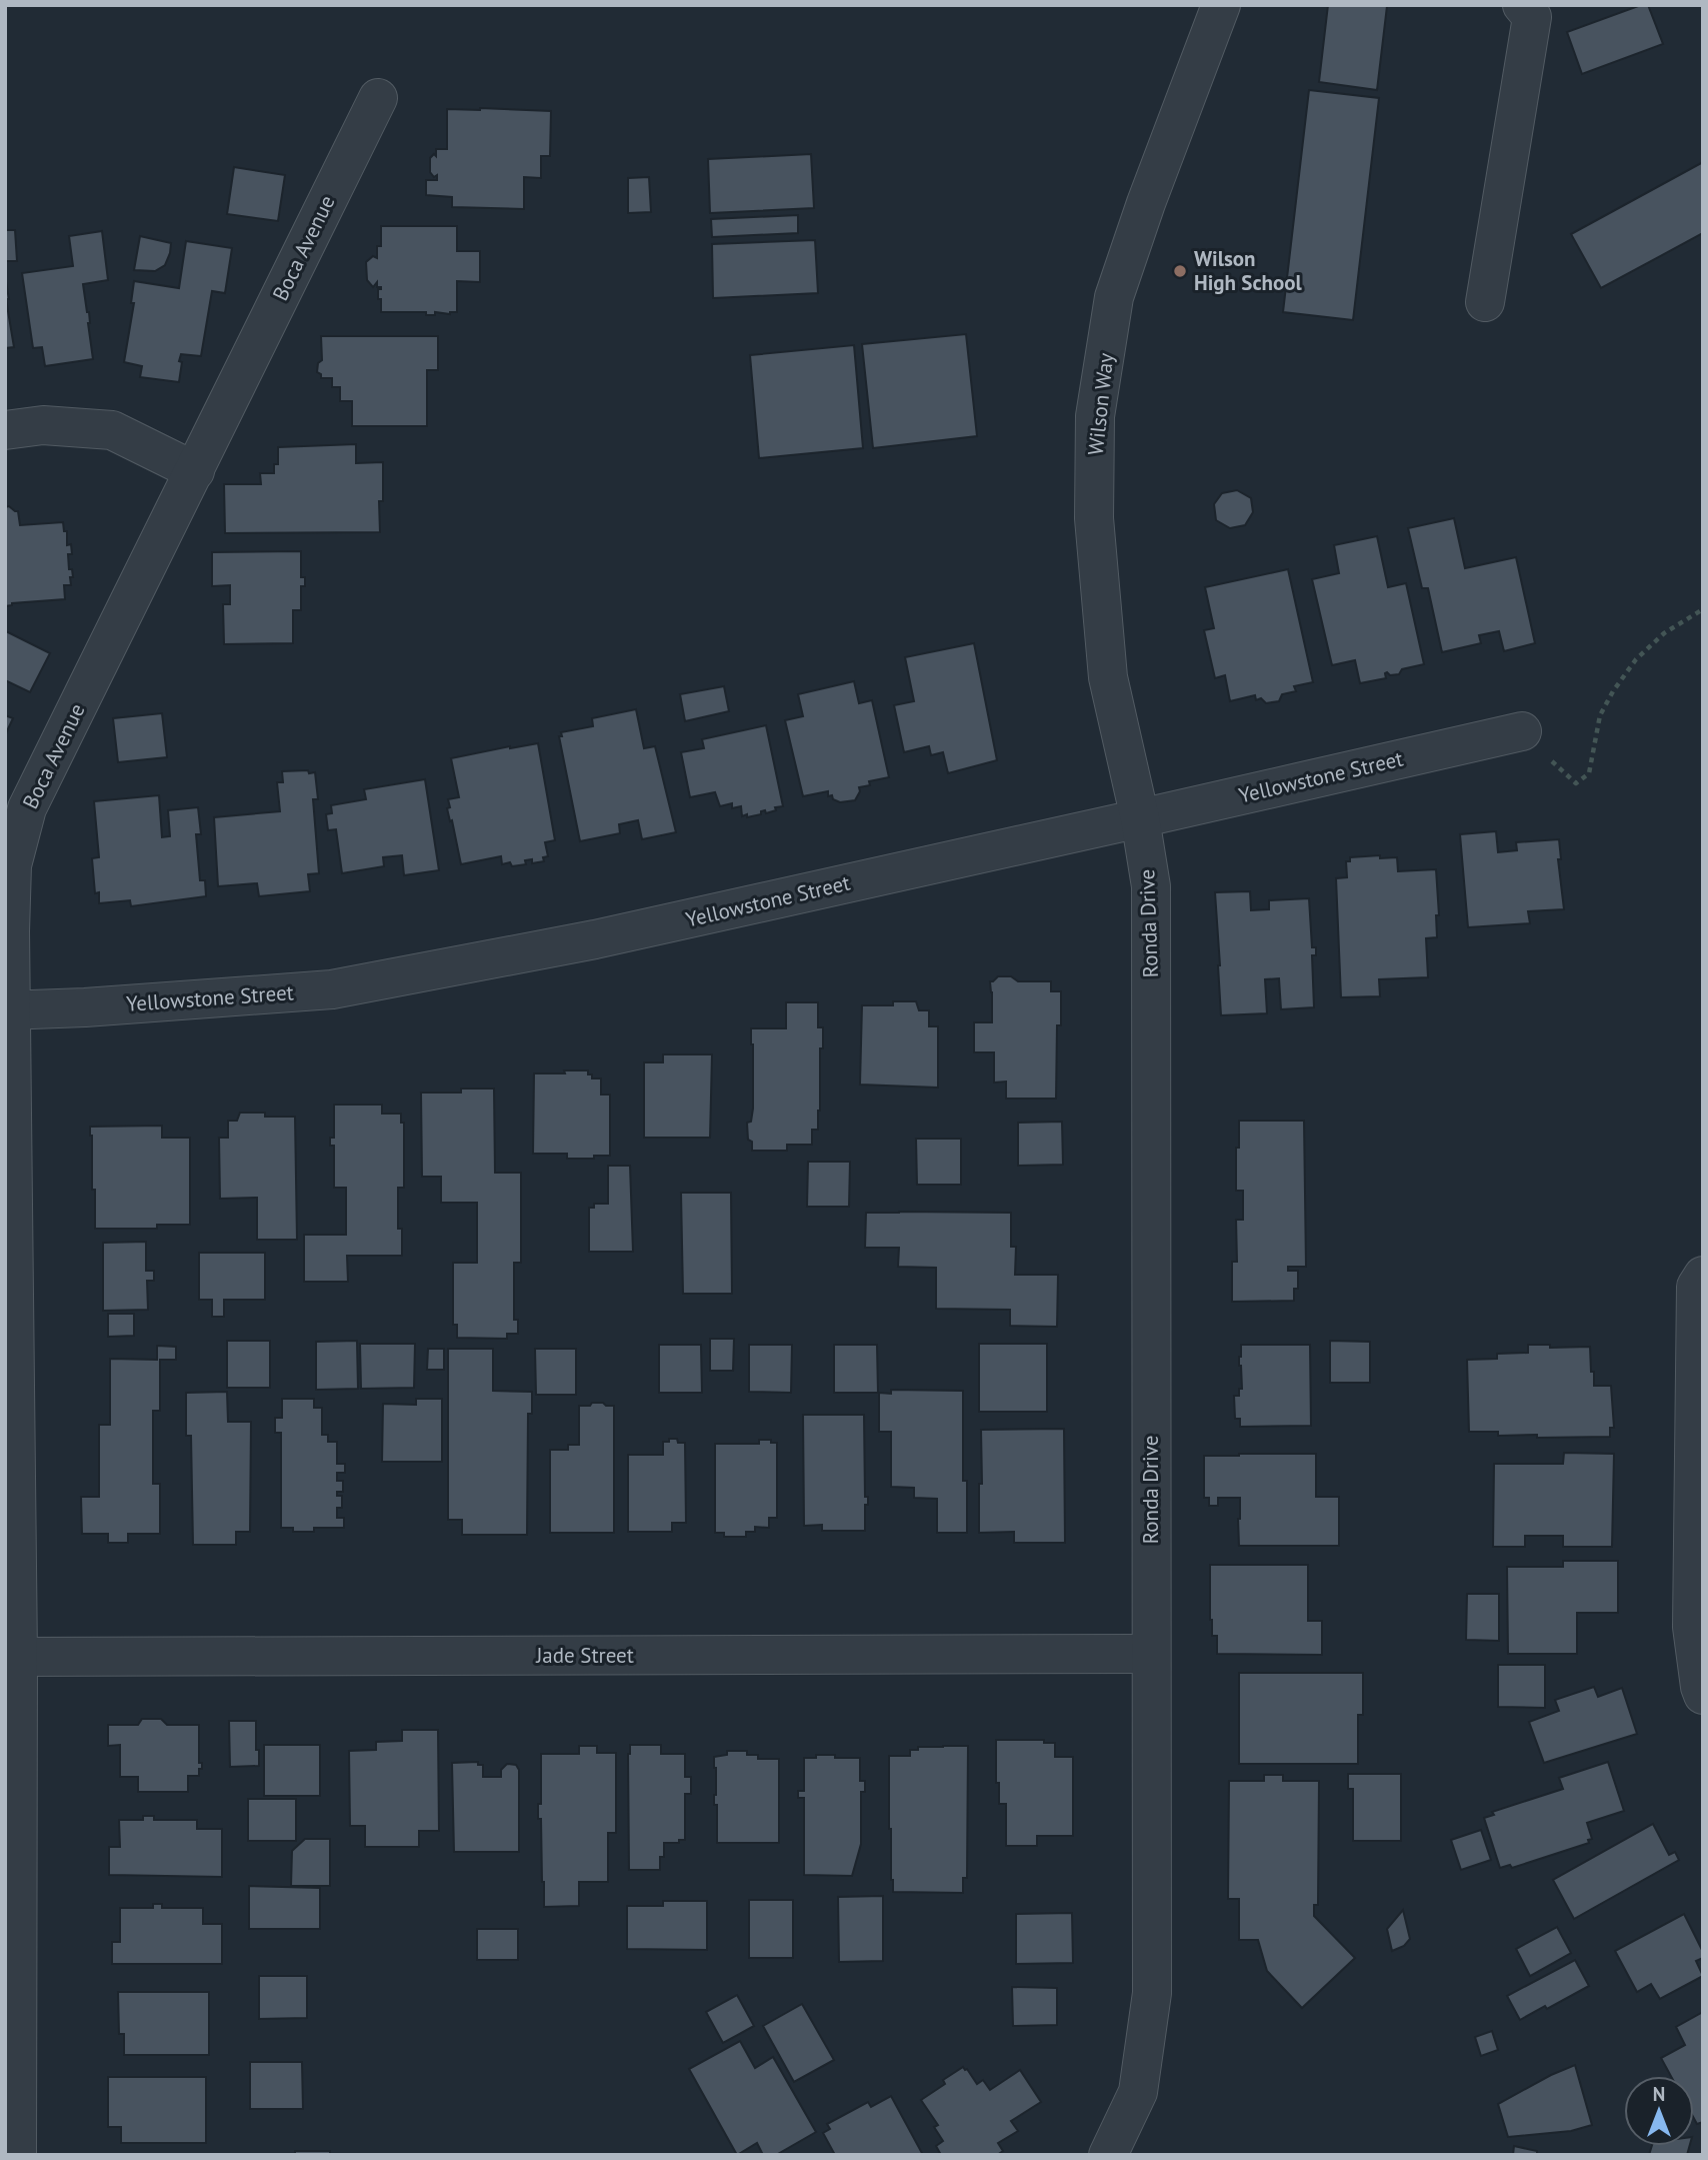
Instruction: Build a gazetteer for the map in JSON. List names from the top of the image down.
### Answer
{
  "streets": {
    "street": [
      "Boca Avenue",
      "Wilson Way",
      "Yellowstone Street",
      "Ronda Drive",
      "Jade Street"
    ]
  },
  "crossings": [
    ["Boca Avenue", "Yellowstone Street"],
    ["Boca Avenue", "Jade Street"],
    ["Wilson Way", "Yellowstone Street"],
    ["Wilson Way", "Ronda Drive"],
    ["Yellowstone Street", "Ronda Drive"],
    ["Ronda Drive", "Jade Street"]
  ],
  "places": ["Wilson High School"],
  "north": "top"
}
